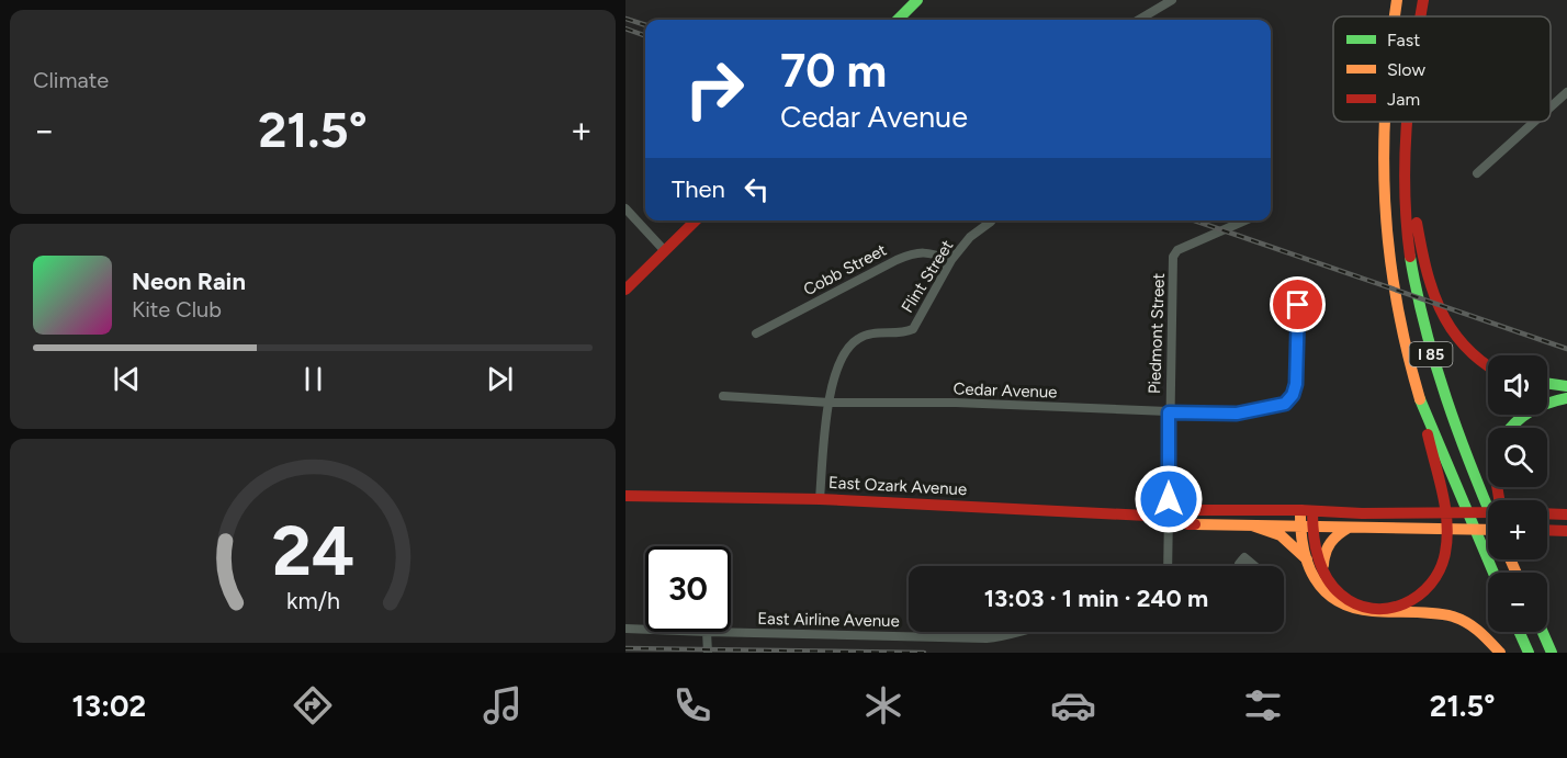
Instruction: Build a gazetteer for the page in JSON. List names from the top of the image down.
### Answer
{
  "streets": {
    "main road": ["I 85", "East Ozark Avenue"],
    "street": [
      "Cobb Street",
      "Flint Street",
      "Piedmont Street",
      "Cedar Avenue",
      "East Airline Avenue"
    ]
  },
  "crossings": [
    ["Cobb Street", "Flint Street"],
    ["Flint Street", "Cedar Avenue"],
    ["Flint Street", "East Ozark Avenue"],
    ["Piedmont Street", "Cedar Avenue"],
    ["Piedmont Street", "East Ozark Avenue"]
  ],
  "legend": ["Fast", "Slow", "Jam"],
  "page": {
    "tile": "Climate",
    "turn": ["70 m", "Cedar Avenue"],
    "heat": ["−", "21.5°", "+"],
    "then": "Then",
    "song": ["Neon Rain", "Kite Club"],
    "map_buttons": ["+", "−"],
    "limit": "30",
    "trip": "13:03 · 1 min · 240 m",
    "tabs": ["13:02", "21.5°"],
    "gauge": ["24", "km/h"]
  }
}
